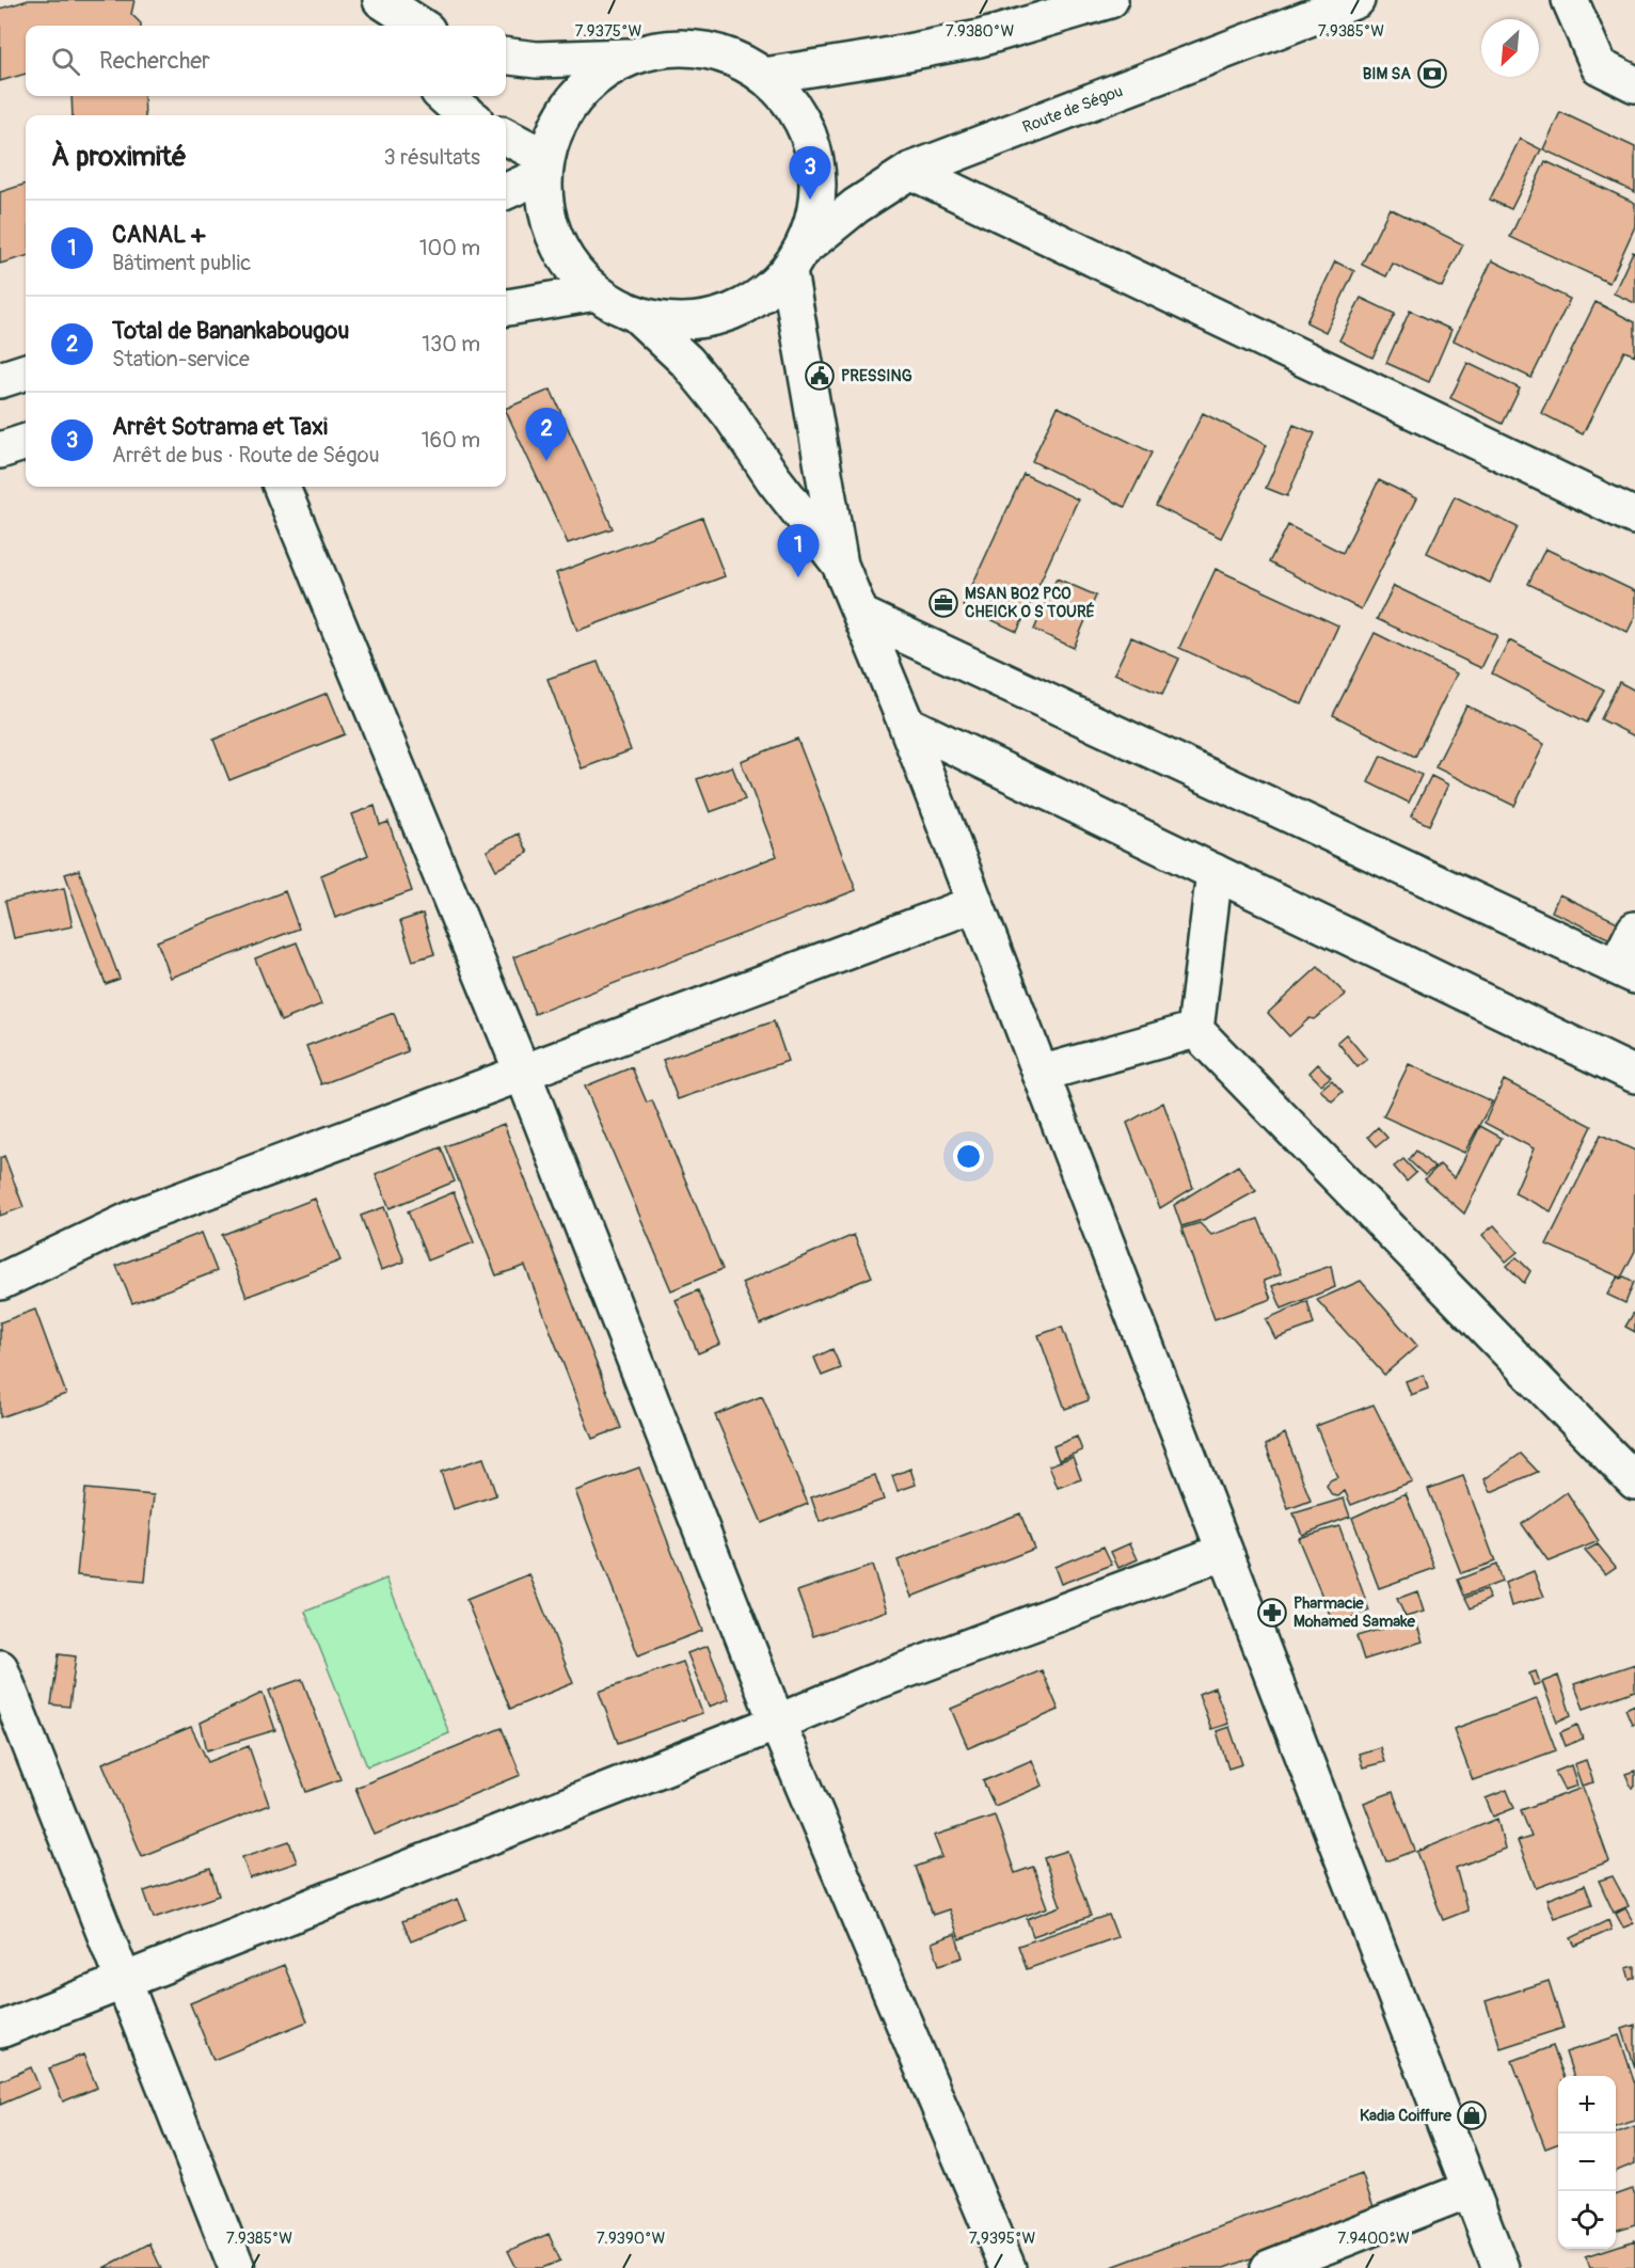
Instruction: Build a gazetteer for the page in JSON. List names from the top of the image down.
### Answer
{
  "streets": {
    "main road": ["Route de Ségou"]
  },
  "places": {
    "bank": ["BIM SA"],
    "public building": ["PRESSING"],
    "office": ["MSAN B02 PCO CHEICK O S TOURÉ"],
    "pharmacy": ["Pharmacie Mohamed Samake"],
    "shop": ["Kadia Coiffure"]
  },
  "north": "bottom left",
  "page": {
    "search": "Rechercher",
    "heading": ["À proximité", "3 résultats"],
    "pins": ["3", "2", "1"],
    "list": [
      {
        "mark": "1",
        "name": "CANAL +",
        "note": "Bâtiment public",
        "value": "100 m"
      },
      {
        "mark": "2",
        "name": "Total de Banankabougou",
        "note": "Station-service",
        "value": "130 m"
      },
      {
        "mark": "3",
        "name": "Arrêt Sotrama et Taxi",
        "note": "Arrêt de bus · Route de Ségou",
        "value": "160 m"
      }
    ],
    "map_buttons": ["+", "−"]
  },
  "coordinates": [
    "7.9375°W",
    "7.9380°W",
    "7.9385°W",
    "7.9390°W",
    "7.9395°W",
    "7.9400°W"
  ]
}
